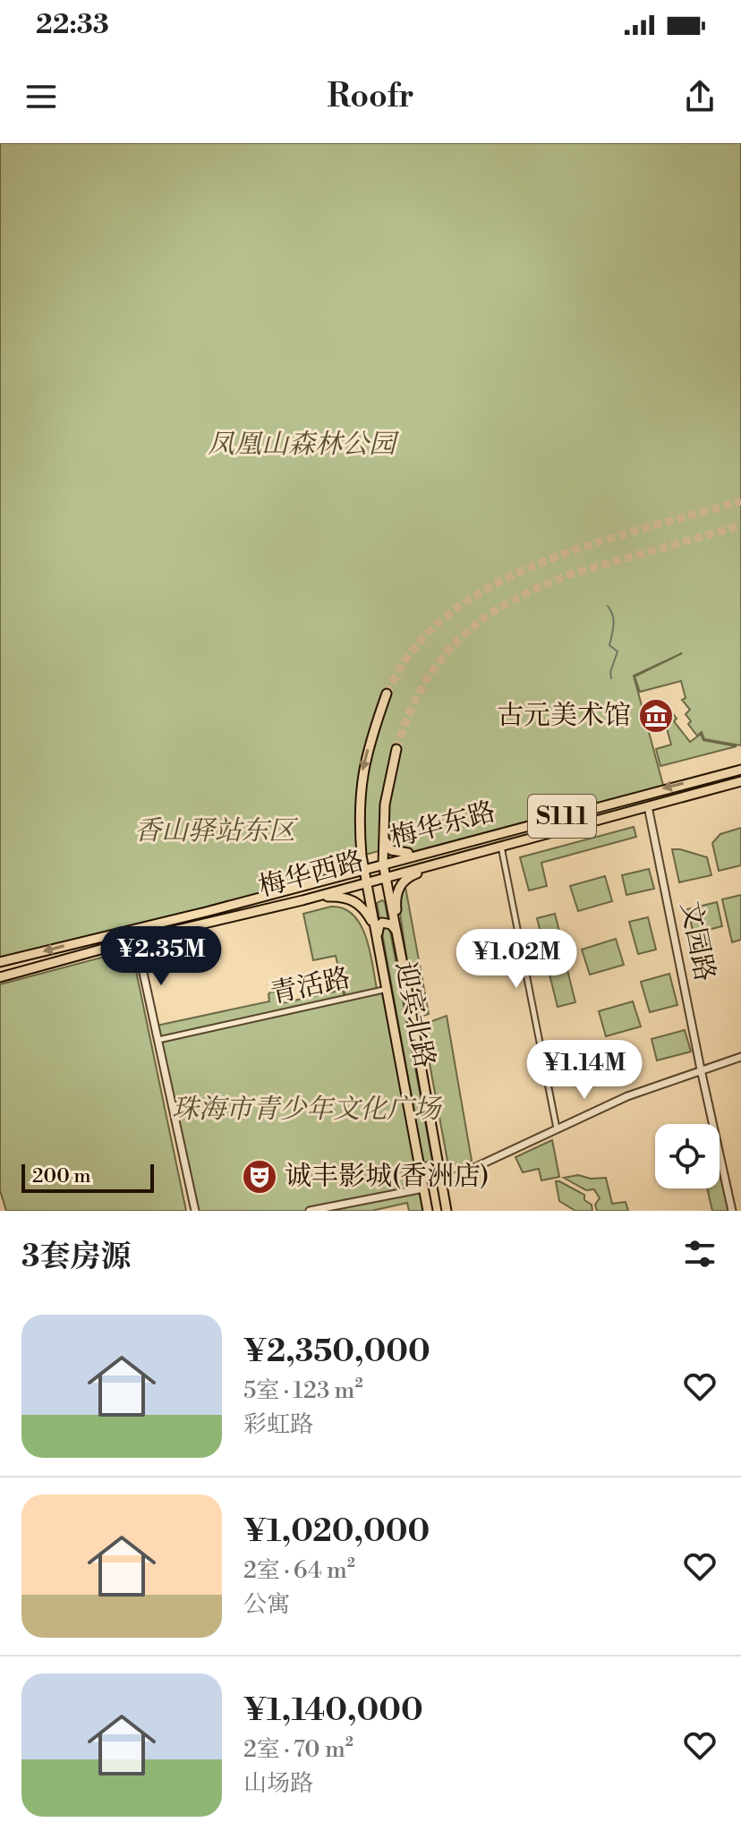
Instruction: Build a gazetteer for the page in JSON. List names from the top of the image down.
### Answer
{
  "streets": {
    "main road": [
      "S111",
      "梅华东路",
      "梅华西路",
      "迎宾北路"
    ],
    "street": ["文园路", "青活路"]
  },
  "crossings": [
    ["梅华东路", "梅华西路"],
    ["梅华东路", "文园路"],
    ["梅华东路", "迎宾北路"],
    ["梅华西路", "迎宾北路"],
    ["青活路", "迎宾北路"]
  ],
  "parks": ["凤凰山森林公园", "香山驿站东区", "珠海市青少年文化广场"],
  "places": {
    "museum": ["古元美术馆"],
    "theatre": ["诚丰影城(香洲店)"]
  },
  "scale_bar": "200 m",
  "page": {
    "status": "22:33",
    "header": "Roofr",
    "price": ["¥2.35M", "¥1.02M", "¥1.14M"],
    "scale": "200 m",
    "heading": "3套房源",
    "list": [
      {
        "name": "¥2,350,000",
        "note": "5室 · 123 m² · 彩虹路"
      },
      {
        "name": "¥1,020,000",
        "note": "2室 · 64 m² · 公寓"
      },
      {
        "name": "¥1,140,000",
        "note": "2室 · 70 m² · 山场路"
      }
    ]
  }
}
